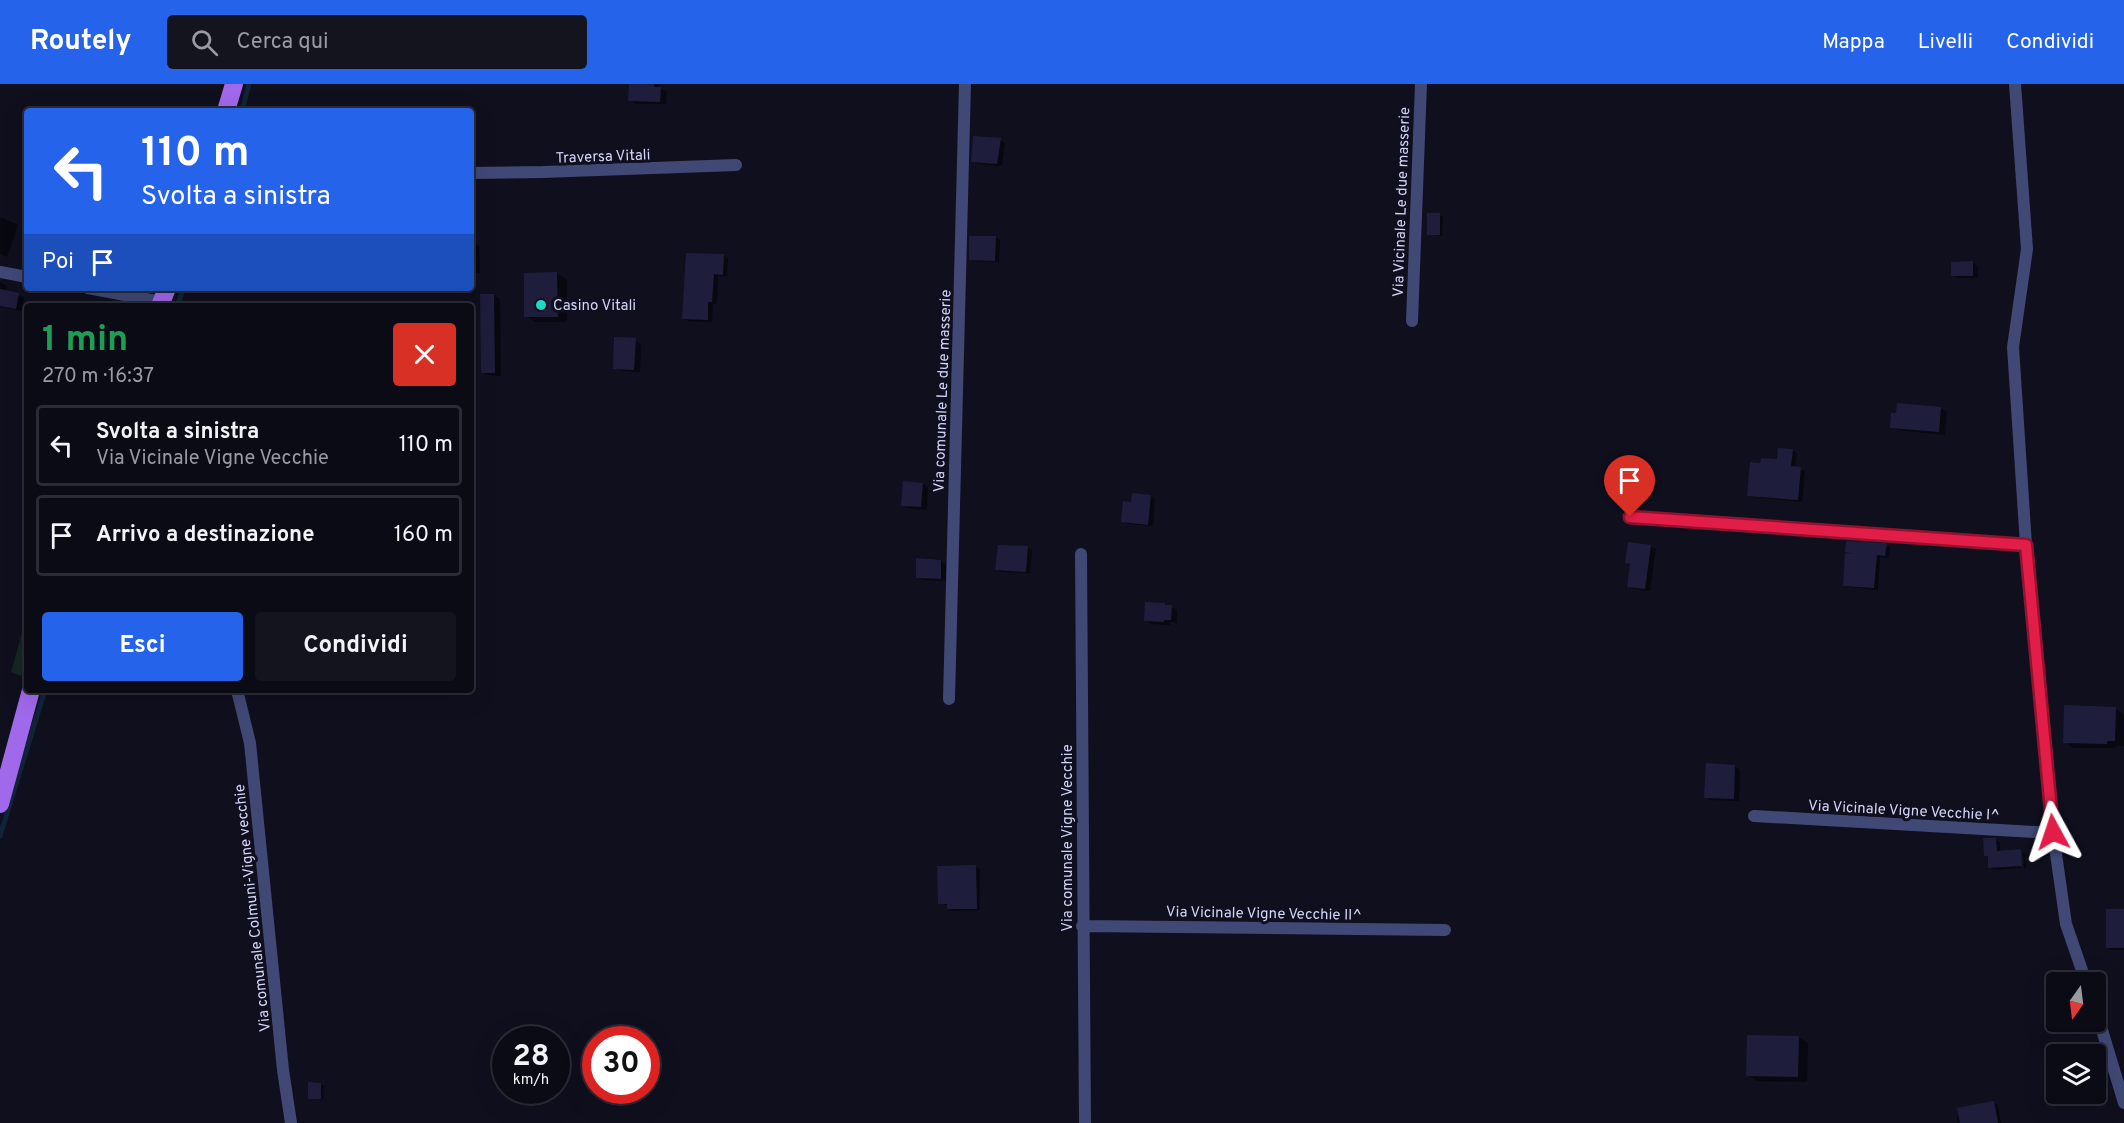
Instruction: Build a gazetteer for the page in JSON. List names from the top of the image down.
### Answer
{
  "streets": {
    "street": [
      "Traversa Vitali",
      "Via Vicinale Le due masserie",
      "Via comunale Le due masserie",
      "Via Vicinale Vigne Vecchie I^",
      "Via comunale Vigne Vecchie",
      "Via comunale Colmuni-Vigne vecchie",
      "Via Vicinale Vigne Vecchie II^"
    ]
  },
  "crossings": [
    ["Via comunale Vigne Vecchie", "Via Vicinale Vigne Vecchie II^"]
  ],
  "places": ["Casino Vitali"],
  "north": "bottom",
  "page": {
    "header": "Routely",
    "search": "Cerca qui",
    "nav": ["Mappa", "Livelli", "Condividi"],
    "turn": ["110 m", "Svolta a sinistra"],
    "then": "Poi",
    "heading": ["1 min", "270 m · 16:37"],
    "list": [
      {
        "name": "Svolta a sinistra",
        "note": "Via Vicinale Vigne Vecchie",
        "value": "110 m"
      },
      {
        "name": "Arrivo a destinazione",
        "value": "160 m"
      }
    ],
    "buttons": ["Esci", "Condividi"],
    "speed": "28 km/h",
    "limit": "30"
  }
}
